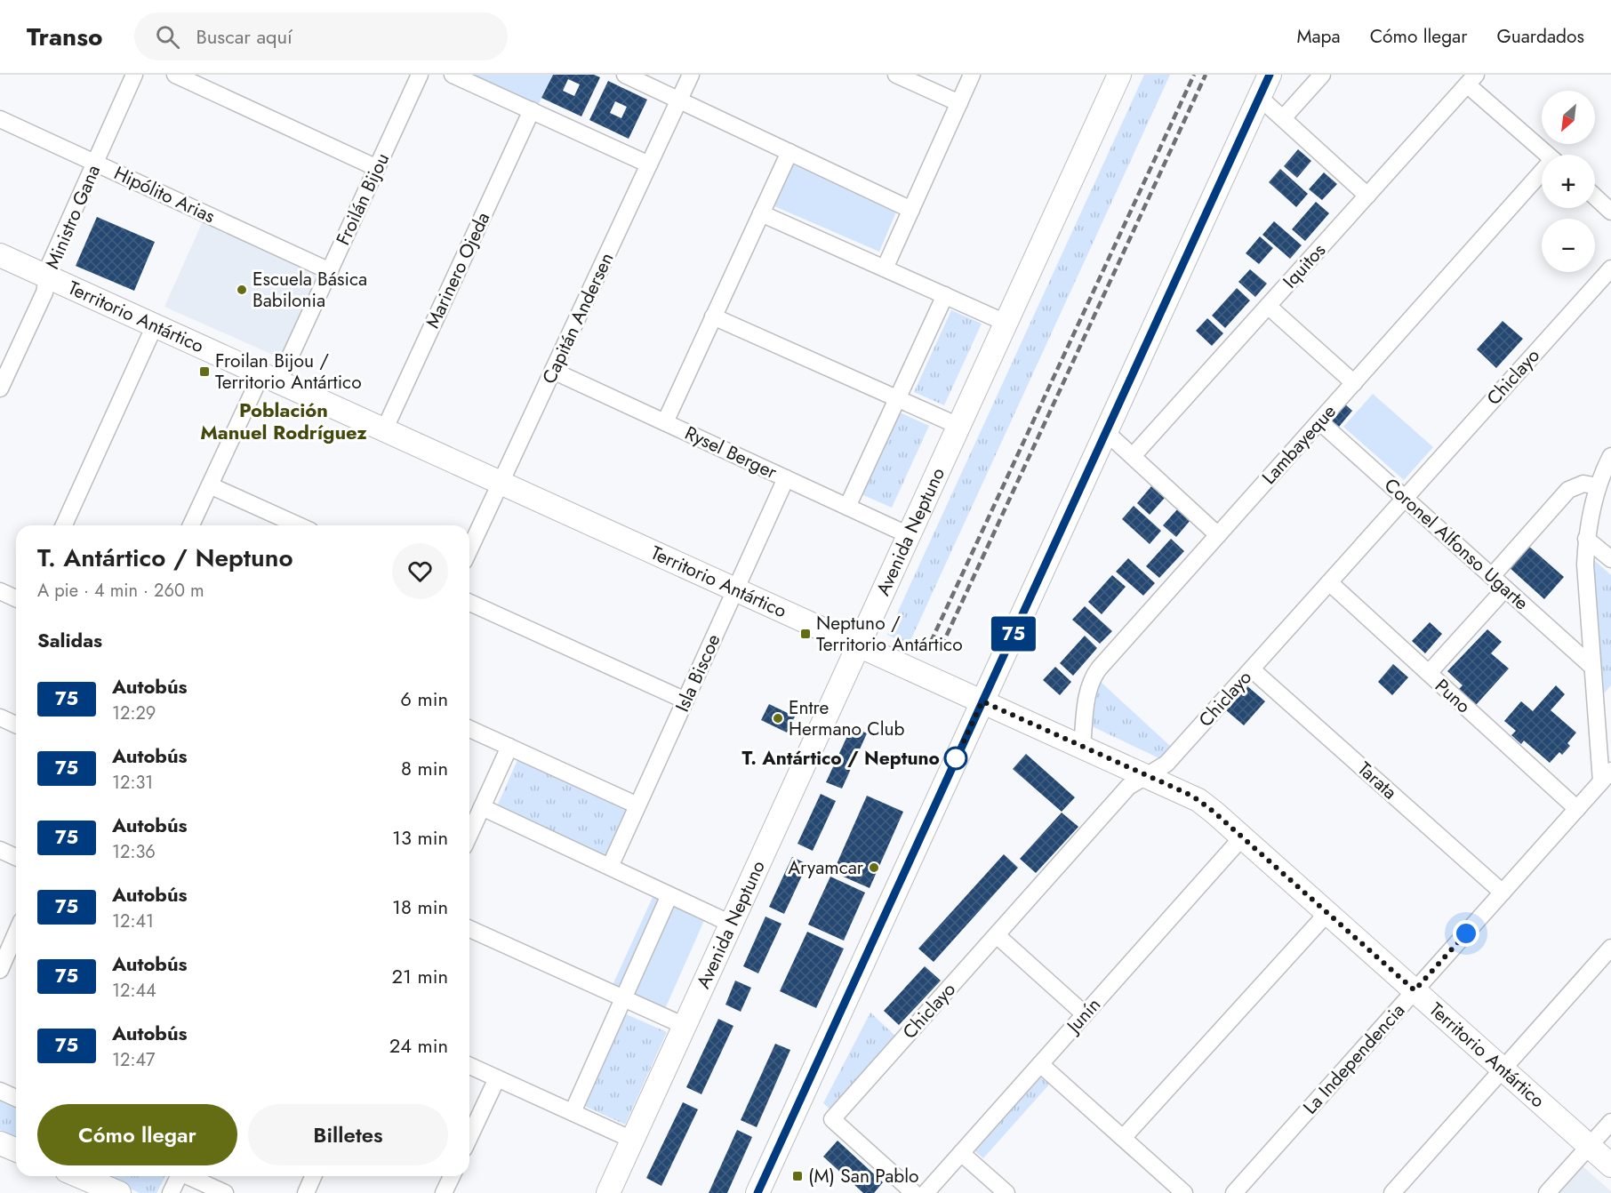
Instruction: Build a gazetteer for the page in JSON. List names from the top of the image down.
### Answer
{
  "streets": {
    "main road": ["Territorio Antártico", "Avenida Neptuno"],
    "street": [
      "Hipólito Arias",
      "Froilán Bijou",
      "Ministro Gana",
      "Iquitos",
      "Marinero Ojeda",
      "Capitán Andersen",
      "Chiclayo",
      "Lambayeque",
      "Rysel Berger",
      "Coronel Alfonso Ugarte",
      "Isla Biscoe",
      "Puno",
      "Tarata",
      "Junín",
      "La Independencia"
    ]
  },
  "crossings": [
    ["Hipólito Arias", "Froilán Bijou"],
    ["Hipólito Arias", "Ministro Gana"],
    ["Froilán Bijou", "Territorio Antártico"],
    ["Ministro Gana", "Territorio Antártico"],
    ["Marinero Ojeda", "Territorio Antártico"],
    ["Territorio Antártico", "Capitán Andersen"],
    ["Territorio Antártico", "Chiclayo"],
    ["Territorio Antártico", "Lambayeque"],
    ["Territorio Antártico", "Avenida Neptuno"],
    ["Territorio Antártico", "Isla Biscoe"],
    ["Territorio Antártico", "Junín"],
    ["Territorio Antártico", "La Independencia"],
    ["Capitán Andersen", "Rysel Berger"],
    ["Chiclayo", "Coronel Alfonso Ugarte"],
    ["Chiclayo", "Puno"],
    ["Chiclayo", "Tarata"],
    ["Lambayeque", "Coronel Alfonso Ugarte"],
    ["Rysel Berger", "Avenida Neptuno"],
    ["Rysel Berger", "Isla Biscoe"],
    ["Coronel Alfonso Ugarte", "La Independencia"],
    ["Puno", "La Independencia"],
    ["Tarata", "La Independencia"]
  ],
  "districts": ["Población Manuel Rodríguez"],
  "places": {
    "other": [
      "Escuela Básica Babilonia",
      "Entre Hermano Club",
      "T. Antártico / Neptuno",
      "Aryamcar"
    ],
    "transit": ["Froilan Bijou / Territorio Antártico", "Neptuno / Territorio Antártico", "(M) San Pablo"]
  },
  "lines": ["bus line 75"],
  "north": "bottom left",
  "page": {
    "header": "Transo",
    "search": "Buscar aquí",
    "nav": ["Mapa", "Cómo llegar", "Guardados"],
    "on_map": "75",
    "map_buttons": ["+", "−"],
    "heading": [
      ["T. Antártico / Neptuno", "A pie · 4 min · 260 m"],
      "Salidas"
    ],
    "list": [
      {
        "mark": "75",
        "name": "Autobús",
        "note": "12:29",
        "value": "6 min"
      },
      {
        "mark": "75",
        "name": "Autobús",
        "note": "12:31",
        "value": "8 min"
      },
      {
        "mark": "75",
        "name": "Autobús",
        "note": "12:36",
        "value": "13 min"
      },
      {
        "mark": "75",
        "name": "Autobús",
        "note": "12:41",
        "value": "18 min"
      },
      {
        "mark": "75",
        "name": "Autobús",
        "note": "12:44",
        "value": "21 min"
      },
      {
        "mark": "75",
        "name": "Autobús",
        "note": "12:47",
        "value": "24 min"
      }
    ],
    "buttons": ["Cómo llegar", "Billetes"]
  }
}
